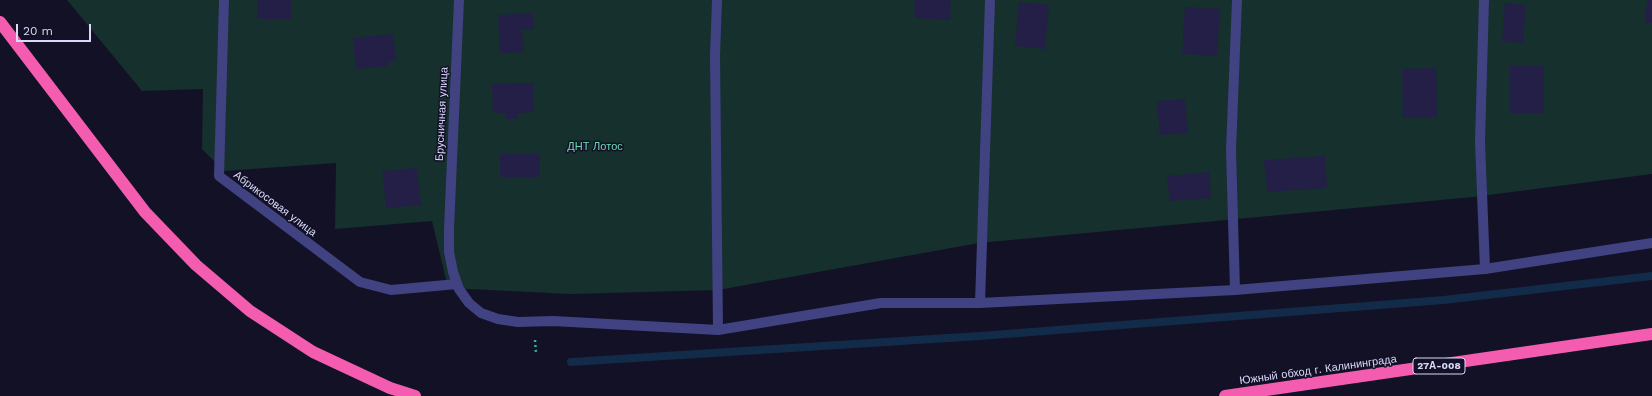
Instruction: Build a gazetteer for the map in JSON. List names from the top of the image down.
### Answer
{
  "streets": {
    "highway": ["27А-008", "Южный обход г. Калининграда"],
    "street": ["Брусничная улица", "Абрикосовая улица"]
  },
  "crossings": [
    ["Брусничная улица", "Абрикосовая улица"]
  ],
  "parks": ["ДНТ Лотос"],
  "scale_bar": "20 m"
}
